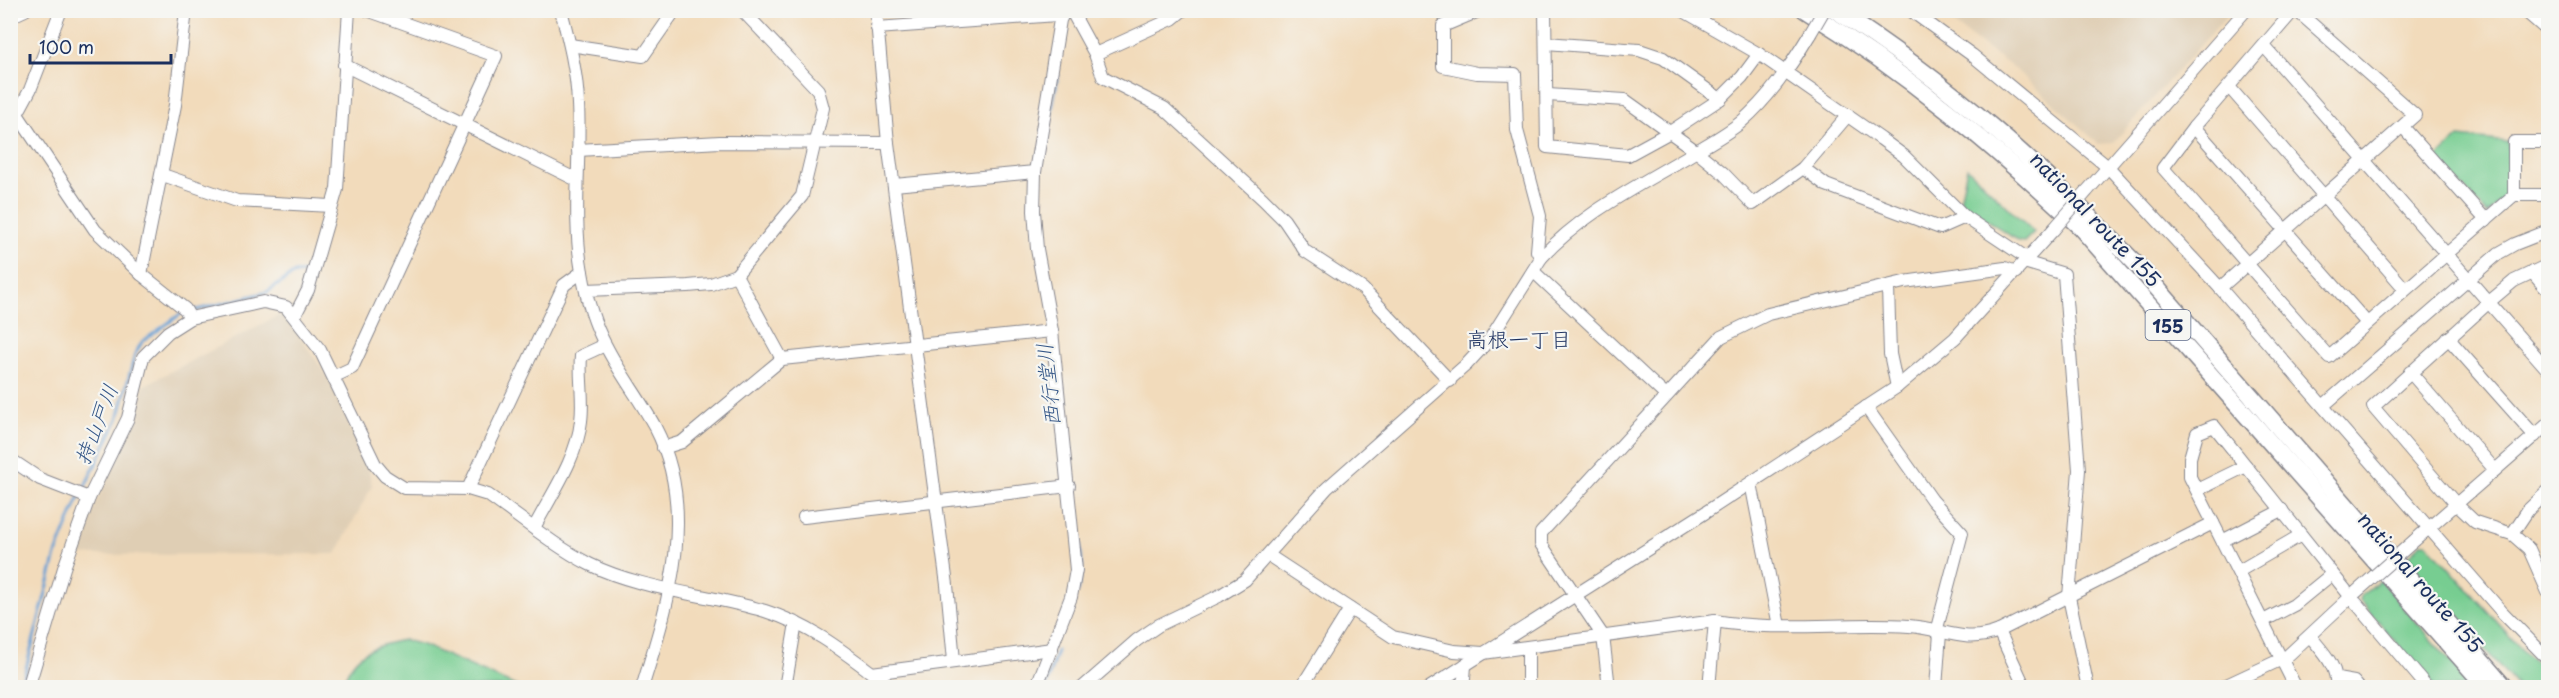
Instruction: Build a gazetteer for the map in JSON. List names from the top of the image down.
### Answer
{
  "streets": {
    "highway": ["national route 155", "155"]
  },
  "districts": ["高根一丁目"],
  "water": ["西行堂川", "持山戸川"],
  "scale_bar": "100 m"
}
